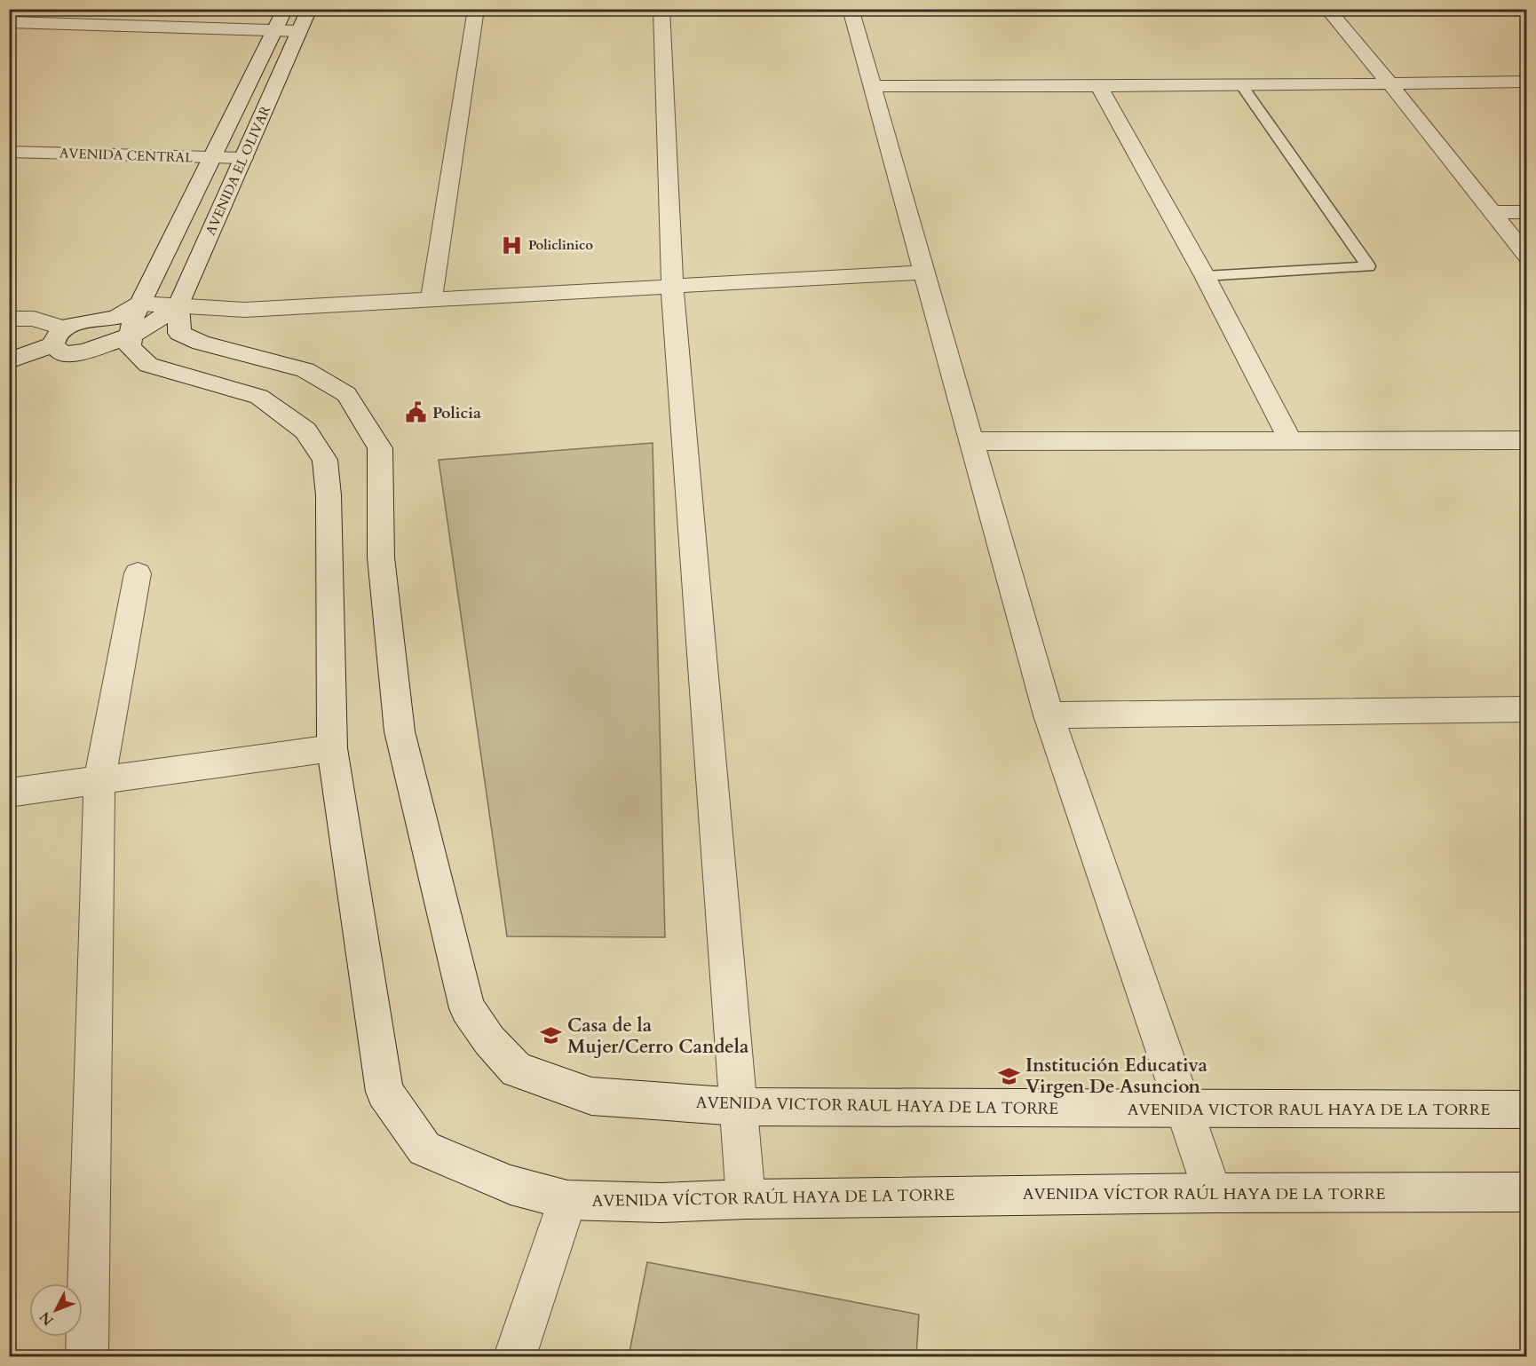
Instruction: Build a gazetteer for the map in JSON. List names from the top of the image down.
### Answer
{
  "streets": {
    "street": [
      "AVENIDA CENTRAL",
      "AVENIDA EL OLIVAR",
      "AVENIDA VICTOR RAUL HAYA DE LA TORRE",
      "AVENIDA VÍCTOR RAÚL HAYA DE LA TORRE"
    ]
  },
  "crossings": [
    ["AVENIDA CENTRAL", "AVENIDA EL OLIVAR"],
    ["AVENIDA EL OLIVAR", "AVENIDA VICTOR RAUL HAYA DE LA TORRE"]
  ],
  "places": {
    "hospital": ["Policlinico"],
    "public building": ["Policia"],
    "school or university": ["Casa de la Mujer/Cerro Candela", "Institución Educativa Virgen De Asuncion"]
  },
  "north": "bottom left"
}
